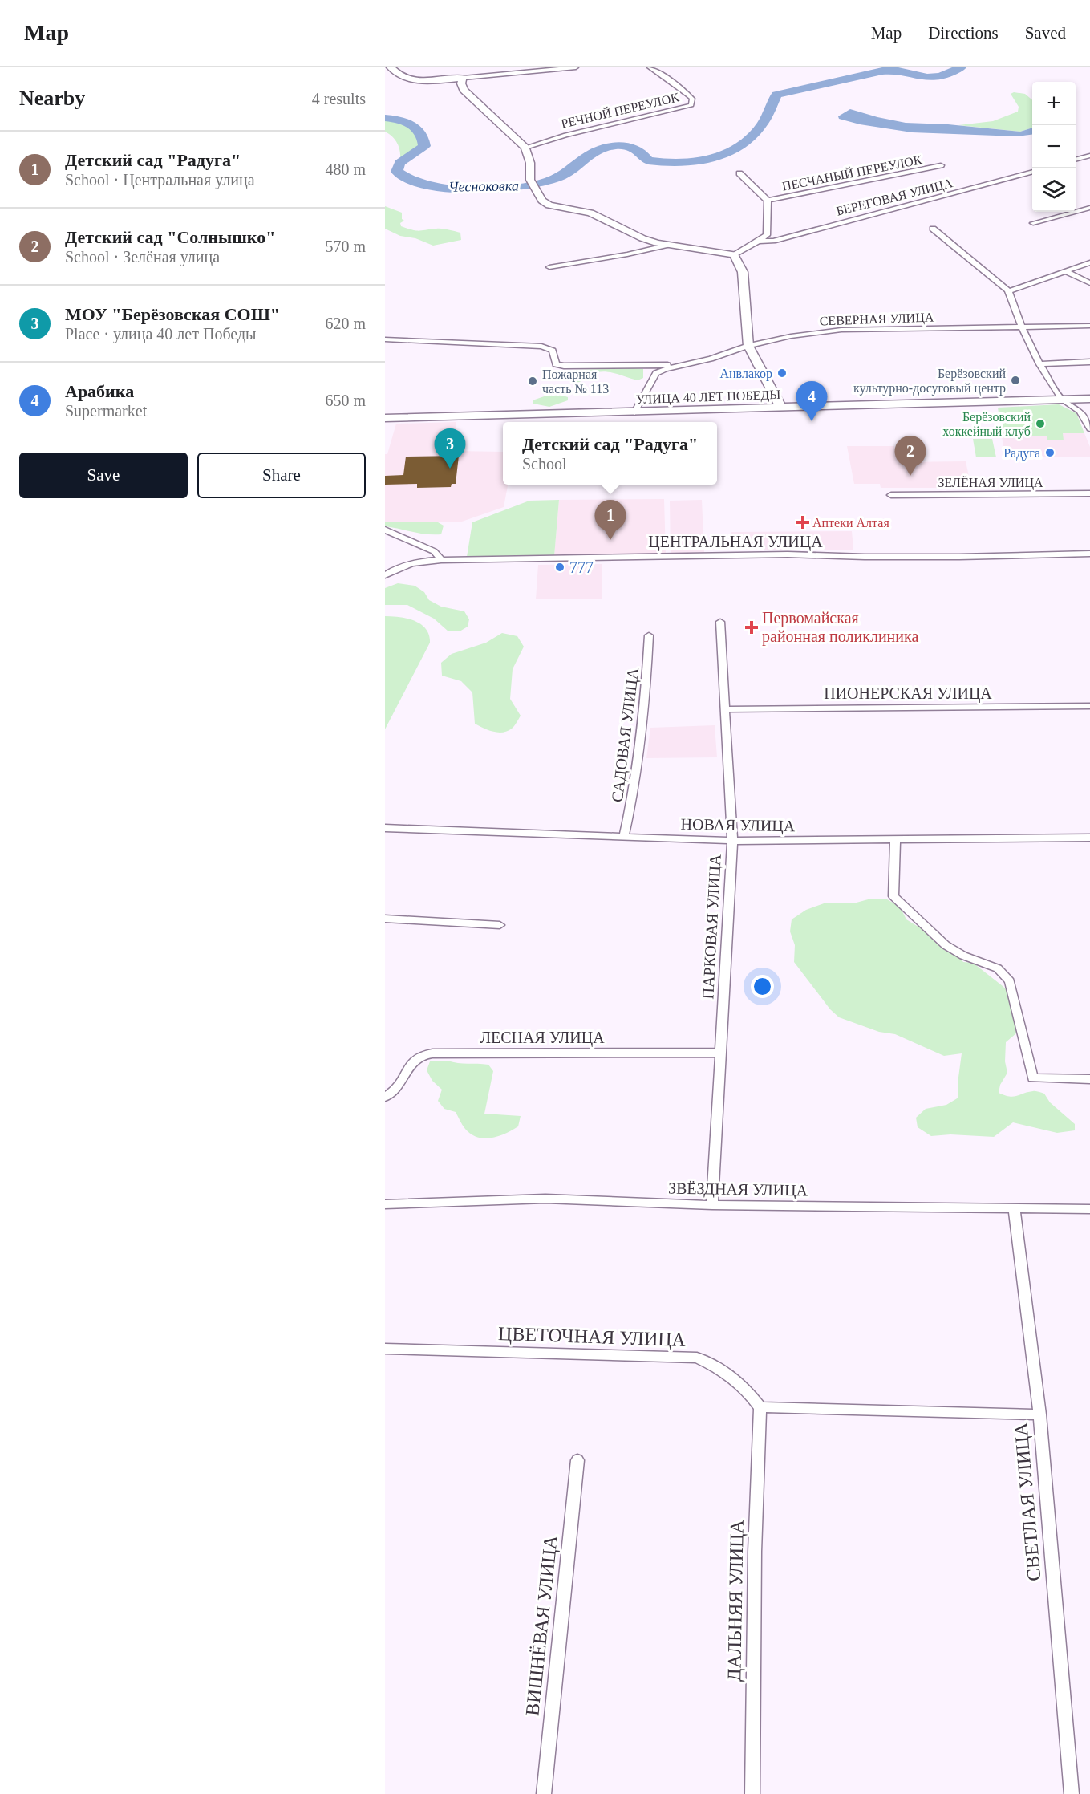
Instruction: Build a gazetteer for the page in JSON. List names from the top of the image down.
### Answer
{
  "streets": {
    "street": [
      "РЕЧНОЙ ПЕРЕУЛОК",
      "ПЕСЧАНЫЙ ПЕРЕУЛОК",
      "БЕРЕГОВАЯ УЛИЦА",
      "СЕВЕРНАЯ УЛИЦА",
      "УЛИЦА 40 ЛЕТ ПОБЕДЫ",
      "ЗЕЛЁНАЯ УЛИЦА",
      "ЦЕНТРАЛЬНАЯ УЛИЦА",
      "ПИОНЕРСКАЯ УЛИЦА",
      "САДОВАЯ УЛИЦА",
      "НОВАЯ УЛИЦА",
      "ПАРКОВАЯ УЛИЦА",
      "ЛЕСНАЯ УЛИЦА",
      "ЗВЁЗДНАЯ УЛИЦА",
      "ЦВЕТОЧНАЯ УЛИЦА",
      "СВЕТЛАЯ УЛИЦА",
      "ДАЛЬНЯЯ УЛИЦА",
      "ВИШНЁВАЯ УЛИЦА"
    ]
  },
  "crossings": [
    ["СЕВЕРНАЯ УЛИЦА", "УЛИЦА 40 ЛЕТ ПОБЕДЫ"],
    ["ПИОНЕРСКАЯ УЛИЦА", "ПАРКОВАЯ УЛИЦА"],
    ["САДОВАЯ УЛИЦА", "НОВАЯ УЛИЦА"],
    ["НОВАЯ УЛИЦА", "ПАРКОВАЯ УЛИЦА"],
    ["ПАРКОВАЯ УЛИЦА", "ЛЕСНАЯ УЛИЦА"],
    ["ПАРКОВАЯ УЛИЦА", "ЗВЁЗДНАЯ УЛИЦА"],
    ["ЗВЁЗДНАЯ УЛИЦА", "СВЕТЛАЯ УЛИЦА"],
    ["ЦВЕТОЧНАЯ УЛИЦА", "ДАЛЬНЯЯ УЛИЦА"]
  ],
  "water": ["Чесноковка"],
  "places": {
    "other": [
      "Анвлакор",
      "Берёзовский культурно-досуговый центр",
      "Пожарная часть № 113",
      "Берёзовский хоккейный клуб",
      "Радуга",
      "777"
    ],
    "health": ["Аптеки Алтая", "Первомайская районная поликлиника"]
  },
  "page": {
    "header": "Map",
    "nav": ["Map", "Directions", "Saved"],
    "heading": ["Nearby", "4 results"],
    "map_buttons": ["+", "−"],
    "list": [
      {
        "mark": "1",
        "name": "Детский сад \"Радуга\"",
        "note": "School · Центральная улица",
        "value": "480 m"
      },
      {
        "mark": "2",
        "name": "Детский сад \"Солнышко\"",
        "note": "School · Зелёная улица",
        "value": "570 m"
      },
      {
        "mark": "3",
        "name": "МОУ \"Берёзовская СОШ\"",
        "note": "Place · улица 40 лет Победы",
        "value": "620 m"
      },
      {
        "mark": "4",
        "name": "Арабика",
        "note": "Supermarket",
        "value": "650 m"
      }
    ],
    "pins": [
      "4",
      "3",
      "2",
      "1"
    ],
    "popup": ["Детский сад \"Радуга\"", "School"],
    "buttons": ["Save", "Share"]
  }
}
